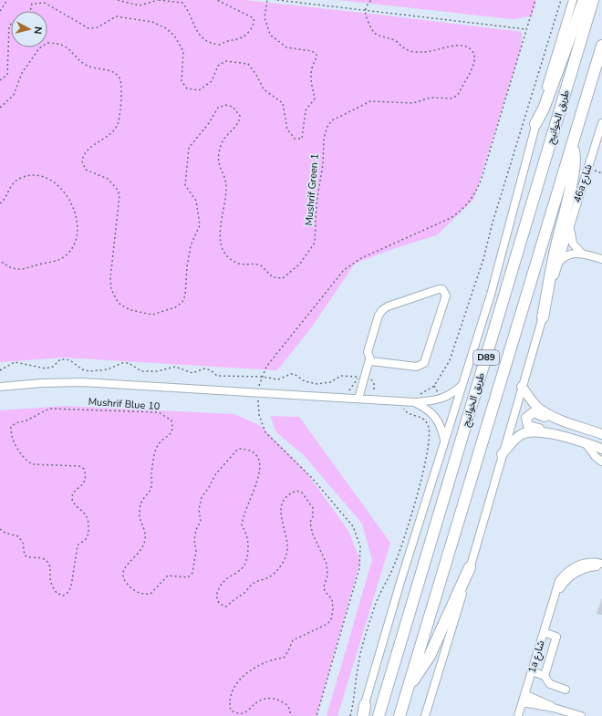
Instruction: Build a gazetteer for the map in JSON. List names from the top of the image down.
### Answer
{
  "streets": {
    "highway": ["طريق الخوانيج", "D89"],
    "street": ["46a شارع", "1a شارع"],
    "path": ["Mushrif Green 1", "Mushrif Blue 10"]
  },
  "north": "right"
}
